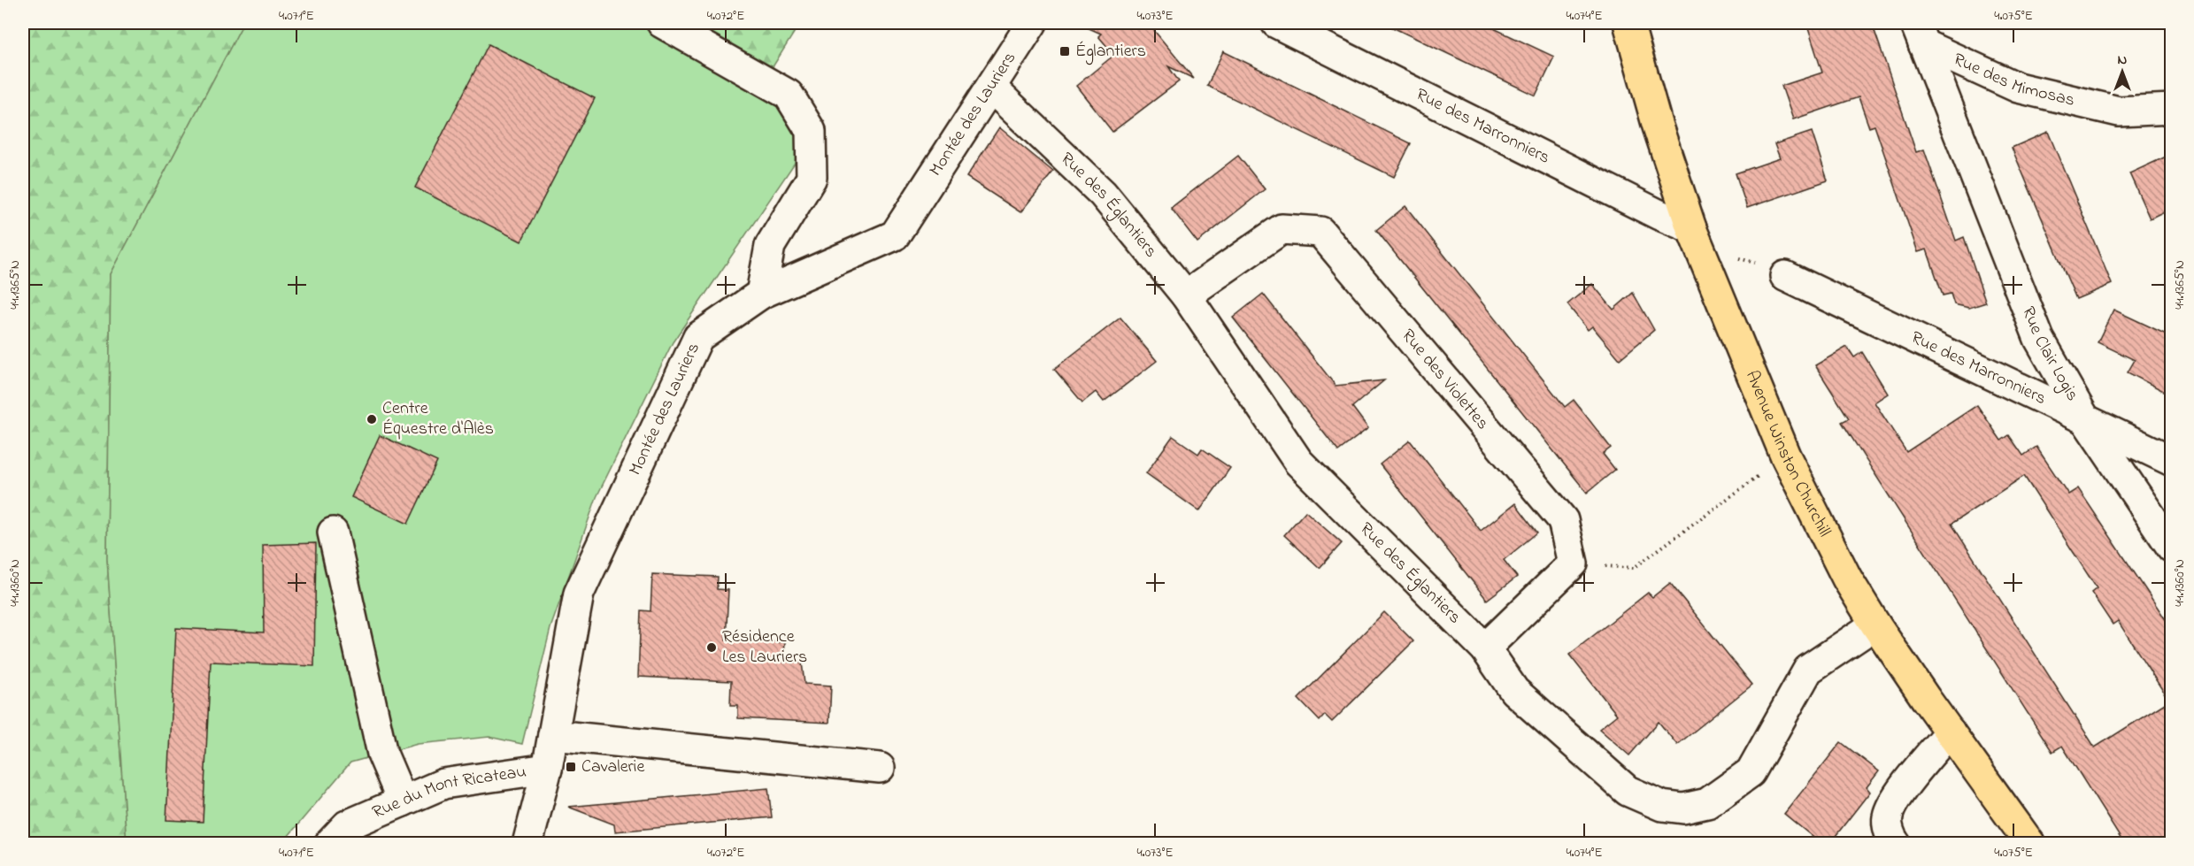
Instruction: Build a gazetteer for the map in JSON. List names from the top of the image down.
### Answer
{
  "streets": {
    "main road": ["Avenue Winston Churchill"],
    "street": [
      "Rue des Mimosas",
      "Montée des Lauriers",
      "Rue des Marronniers",
      "Rue des Églantiers",
      "Rue Clair Logis",
      "Rue des Violettes",
      "Rue du Mont Ricateau"
    ]
  },
  "crossings": [
    ["Rue des Mimosas", "Rue Clair Logis"],
    ["Montée des Lauriers", "Rue des Églantiers"],
    ["Montée des Lauriers", "Rue du Mont Ricateau"],
    ["Rue des Marronniers", "Rue Clair Logis"],
    ["Rue des Marronniers", "Avenue Winston Churchill"],
    ["Rue des Églantiers", "Rue des Violettes"],
    ["Rue des Églantiers", "Avenue Winston Churchill"]
  ],
  "places": {
    "transit": ["Églantiers", "Cavalerie"],
    "other": ["Centre Équestre d'Alès", "Résidence Les Lauriers"]
  },
  "north": "top",
  "coordinates": [
    "4.071°E",
    "4.072°E",
    "4.073°E",
    "4.074°E",
    "4.075°E",
    "44.1365°N",
    "44.1360°N"
  ]
}
